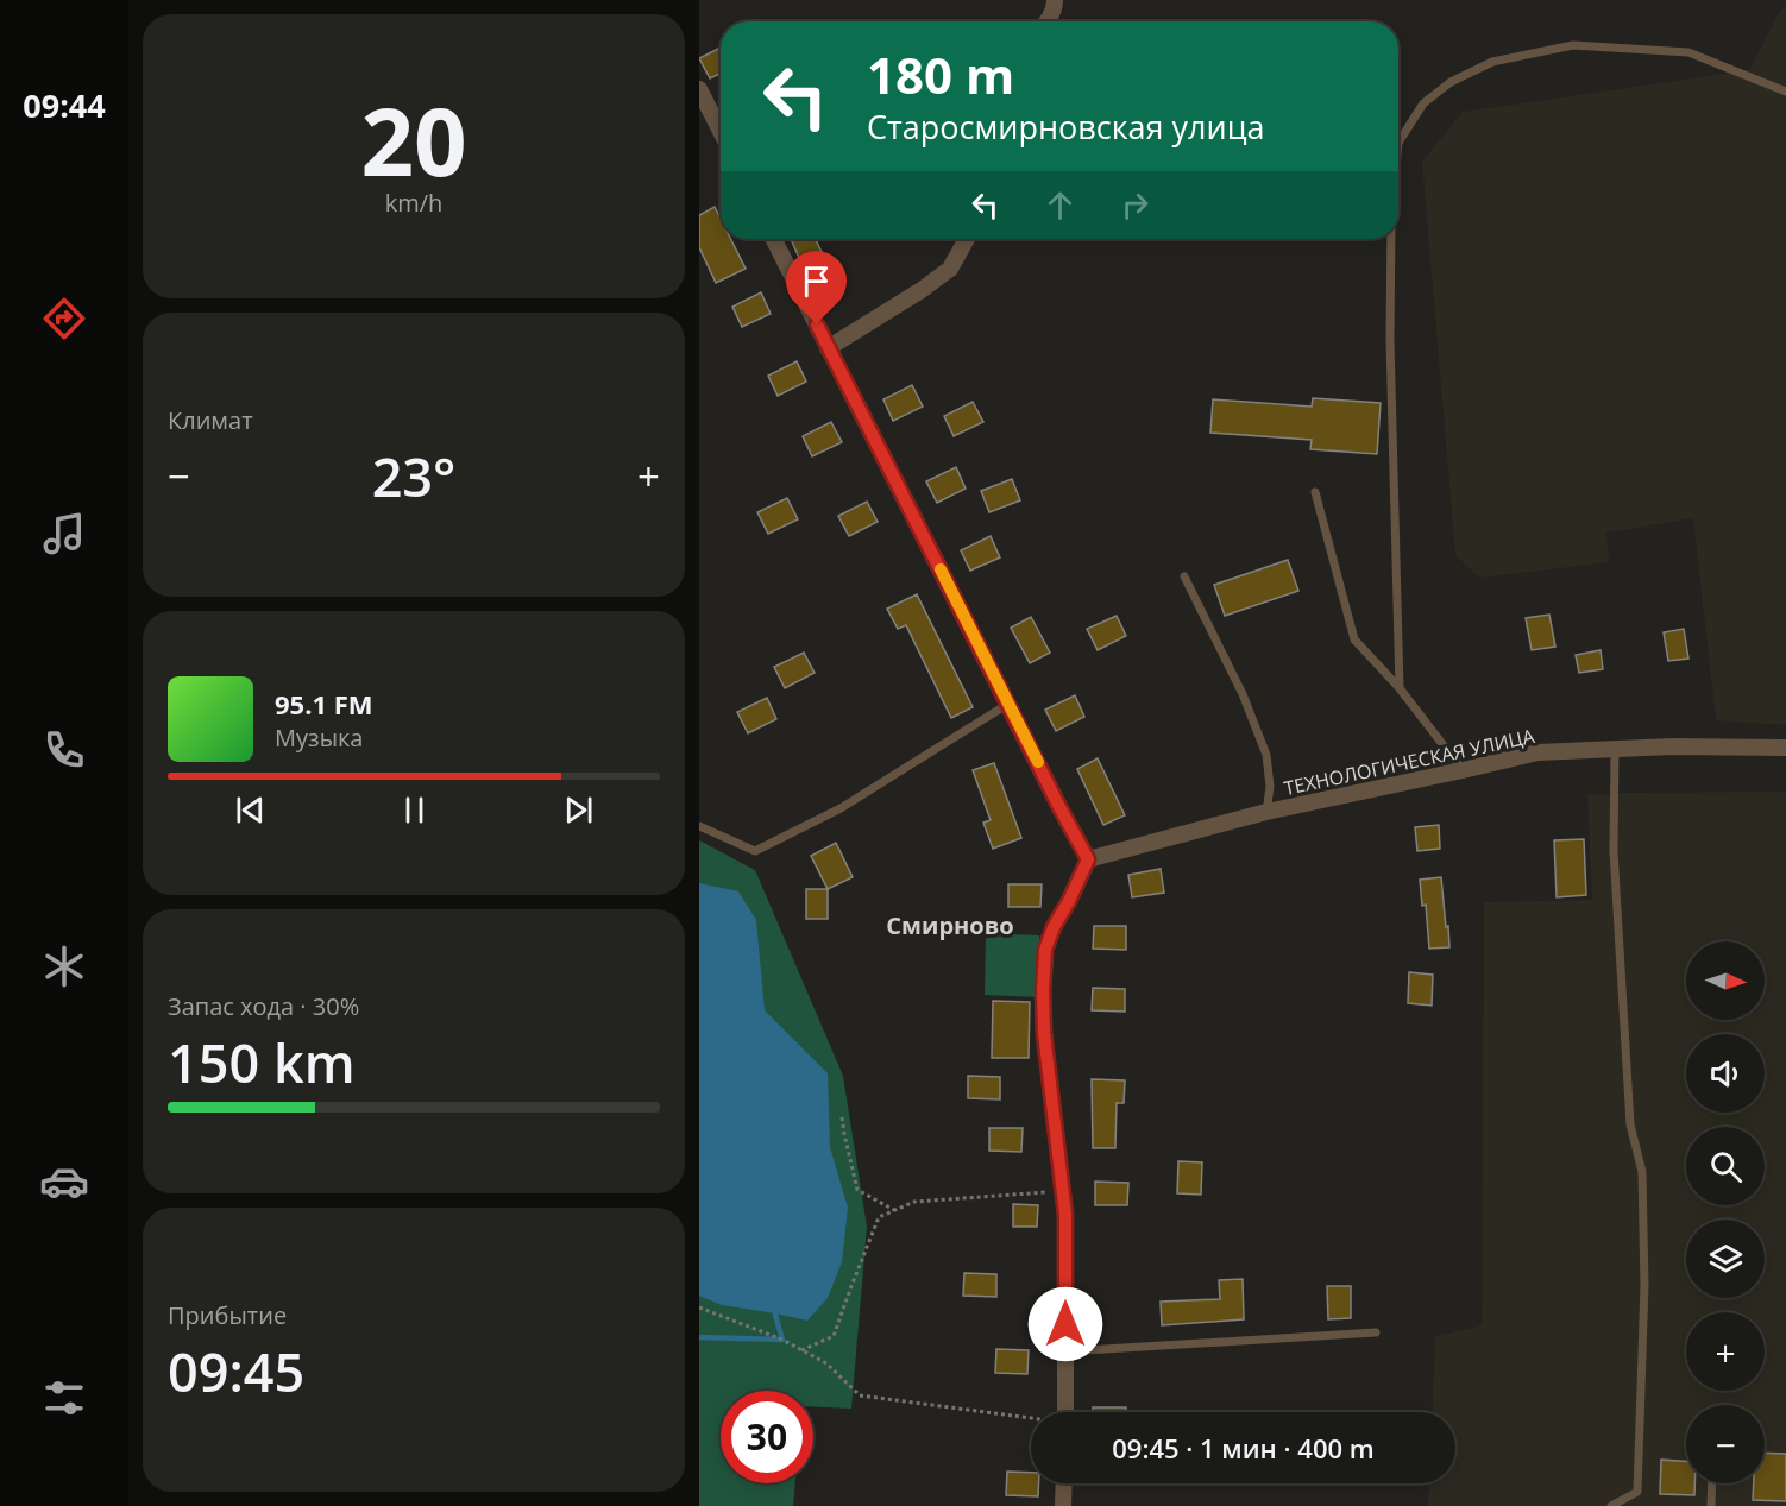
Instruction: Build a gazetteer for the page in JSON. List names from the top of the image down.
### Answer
{
  "streets": {
    "street": ["ТЕХНОЛОГИЧЕСКАЯ УЛИЦА"]
  },
  "districts": ["Смирново"],
  "north": "right",
  "page": {
    "tabs": "09:44",
    "tile": [
      ["20", "km/h"],
      "Климат",
      ["Запас хода · 30%", "150 km"],
      ["Прибытие", "09:45"]
    ],
    "turn": ["180 m", "Старосмирновская улица"],
    "heat": ["−", "23°", "+"],
    "song": ["95.1 FM", "Музыка"],
    "map_buttons": ["+", "−"],
    "limit": "30",
    "trip": "09:45 · 1 мин · 400 m"
  }
}
